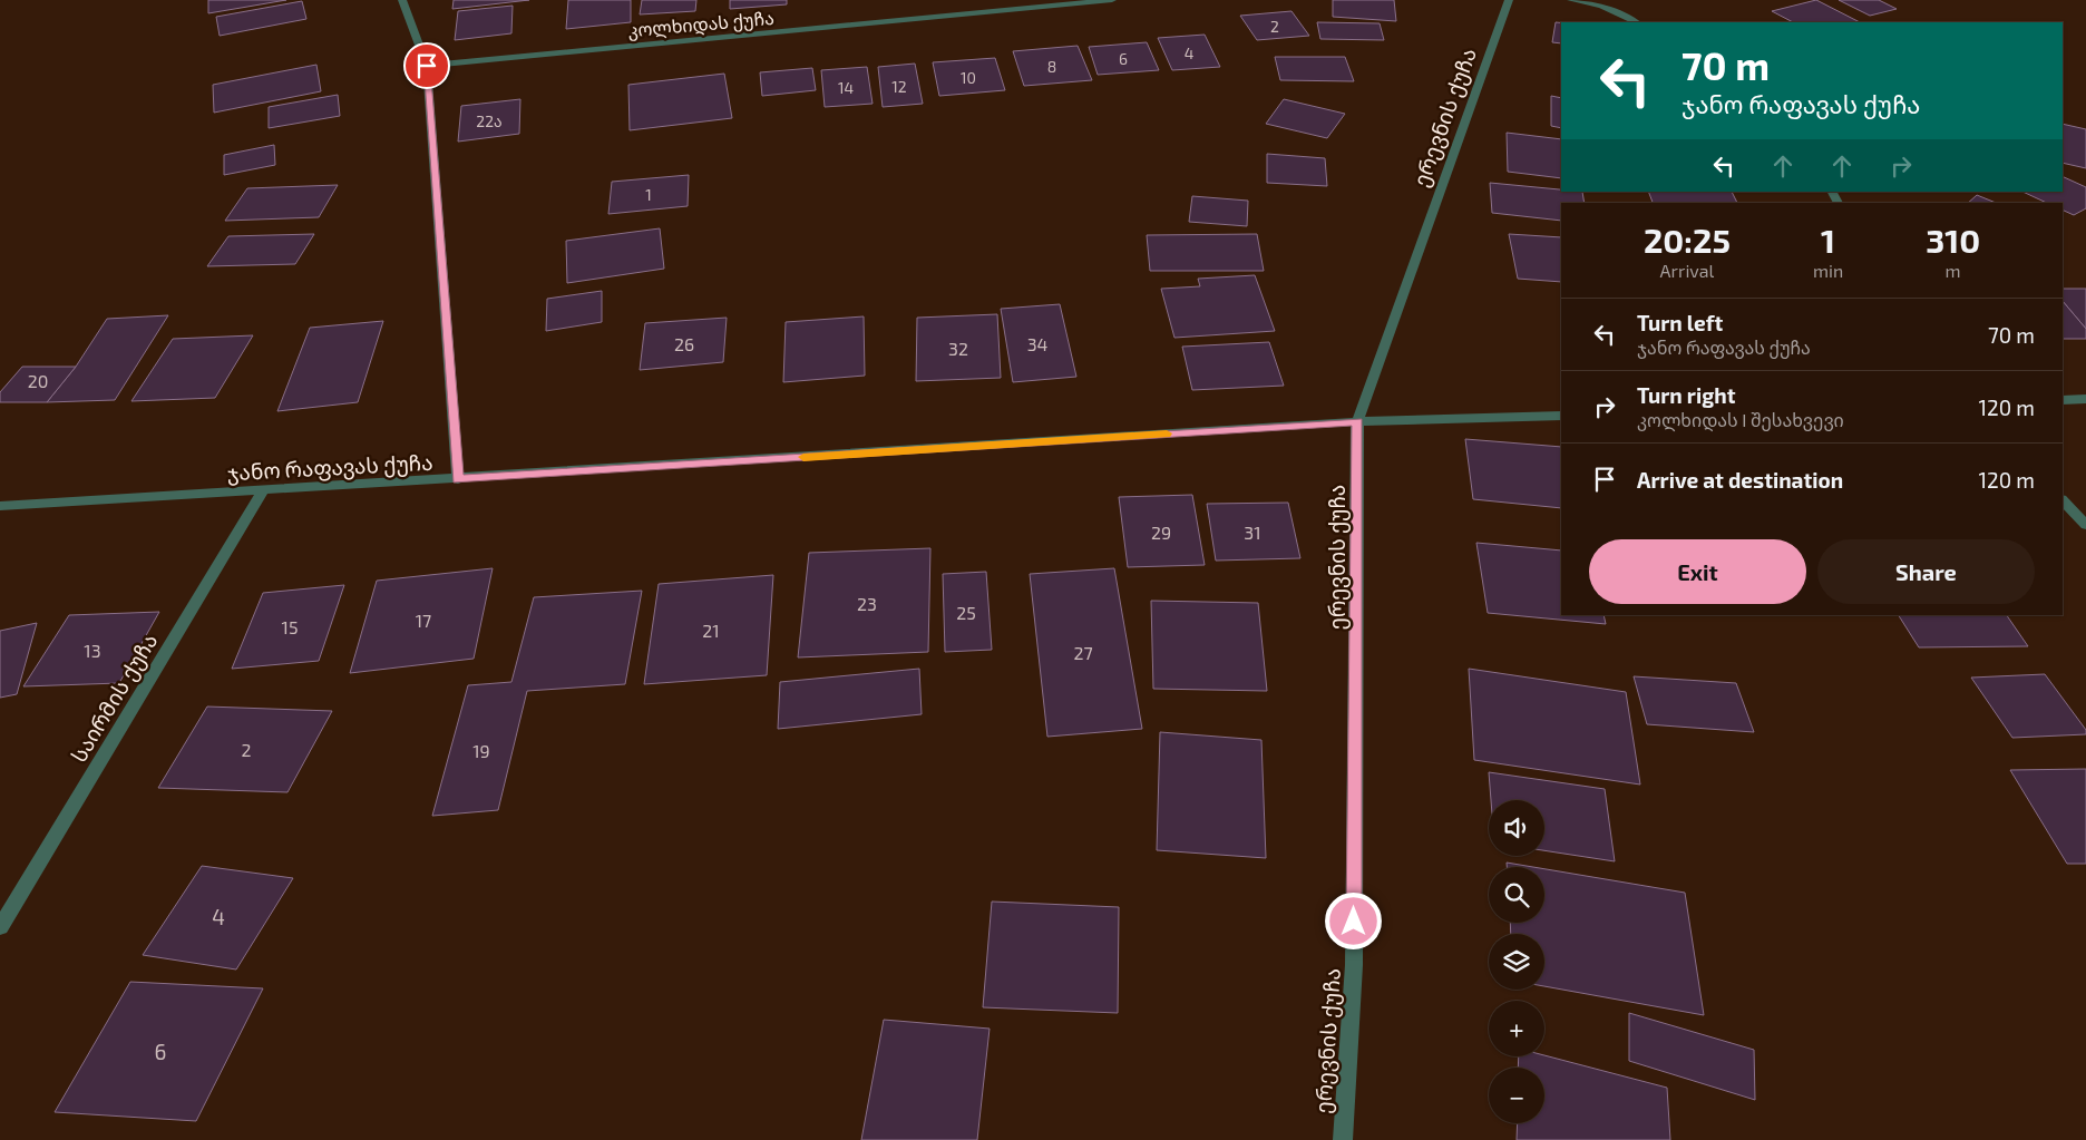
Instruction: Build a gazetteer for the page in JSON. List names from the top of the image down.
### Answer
{
  "streets": {
    "street": [
      "კოლხიდას ქუჩა",
      "ერევნის ქუჩა",
      "ჯანო რაფავას ქუჩა",
      "საირმის ქუჩა"
    ]
  },
  "crossings": [
    ["ერევნის ქუჩა", "ჯანო რაფავას ქუჩა"],
    ["ჯანო რაფავას ქუჩა", "საირმის ქუჩა"]
  ],
  "house_numbers": [
    "2",
    "4",
    "6",
    "8",
    "10",
    "12",
    "14",
    "22ა",
    "1",
    "26",
    "34",
    "32",
    "20",
    "29",
    "31",
    "23",
    "25",
    "17",
    "15",
    "21",
    "13",
    "27",
    "2",
    "19",
    "4",
    "6"
  ],
  "page": {
    "turn": ["70 m", "ჯანო რაფავას ქუჩა"],
    "eta": [
      "20:25",
      "Arrival",
      "1",
      "min",
      "310",
      "m"
    ],
    "list": [
      {
        "name": "Turn left",
        "note": "ჯანო რაფავას ქუჩა",
        "value": "70 m"
      },
      {
        "name": "Turn right",
        "note": "კოლხიდას I შესახვევი",
        "value": "120 m"
      },
      {
        "name": "Arrive at destination",
        "value": "120 m"
      }
    ],
    "buttons": ["Exit", "Share"],
    "map_buttons": ["+", "−"]
  }
}
